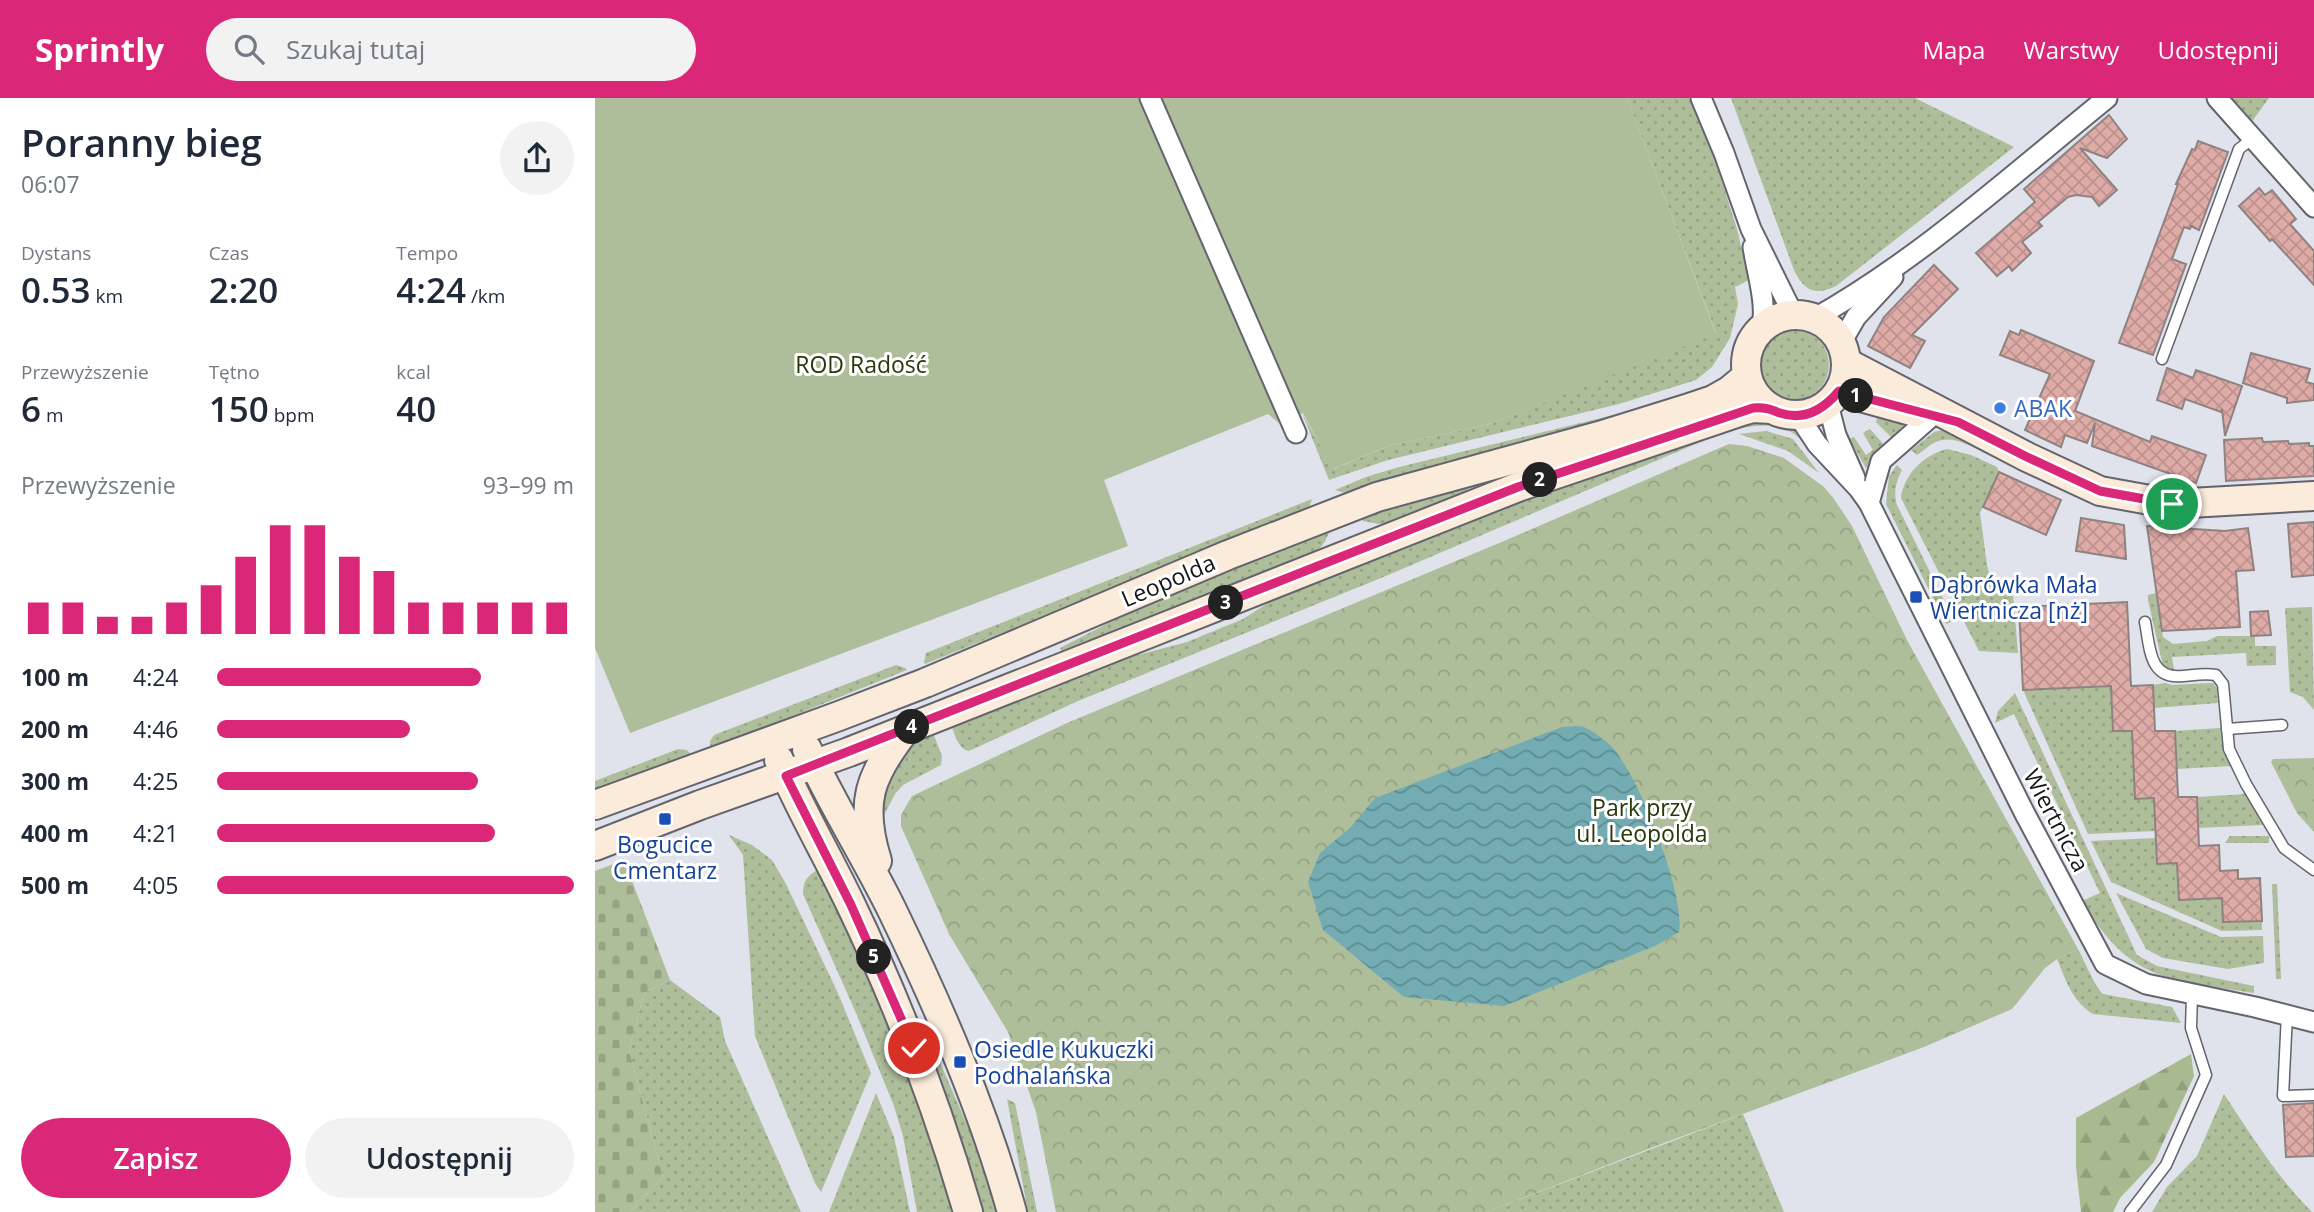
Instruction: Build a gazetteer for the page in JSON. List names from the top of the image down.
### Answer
{
  "streets": {
    "street": ["Leopolda", "Wiertnicza"]
  },
  "crossings": [
    ["Leopolda", "Wiertnicza"]
  ],
  "parks": ["ROD Radość", "Park przy ul. Leopolda"],
  "places": {
    "other": ["ABAK"],
    "transit": ["Dąbrówka Mała Wiertnicza [nż]", "Bogucice Cmentarz", "Osiedle Kukuczki Podhalańska"]
  },
  "page": {
    "header": "Sprintly",
    "search": "Szukaj tutaj",
    "nav": ["Mapa", "Warstwy", "Udostępnij"],
    "heading": ["Poranny bieg", "06:07"],
    "stats": [
      ["Dystans", "0.53 km"],
      ["Czas", "2:20"],
      ["Tempo", "4:24 /km"],
      ["Przewyższenie", "6 m"],
      ["Tętno", "150 bpm"],
      ["kcal", "40"]
    ],
    "pins": [
      "1",
      "2",
      "3",
      "4",
      "5"
    ],
    "chart": ["Przewyższenie", "93–99 m"],
    "list": [
      {
        "name": "100 m",
        "note": "4:24"
      },
      {
        "name": "200 m",
        "note": "4:46"
      },
      {
        "name": "300 m",
        "note": "4:25"
      },
      {
        "name": "400 m",
        "note": "4:21"
      },
      {
        "name": "500 m",
        "note": "4:05"
      }
    ],
    "buttons": ["Zapisz", "Udostępnij"]
  }
}
